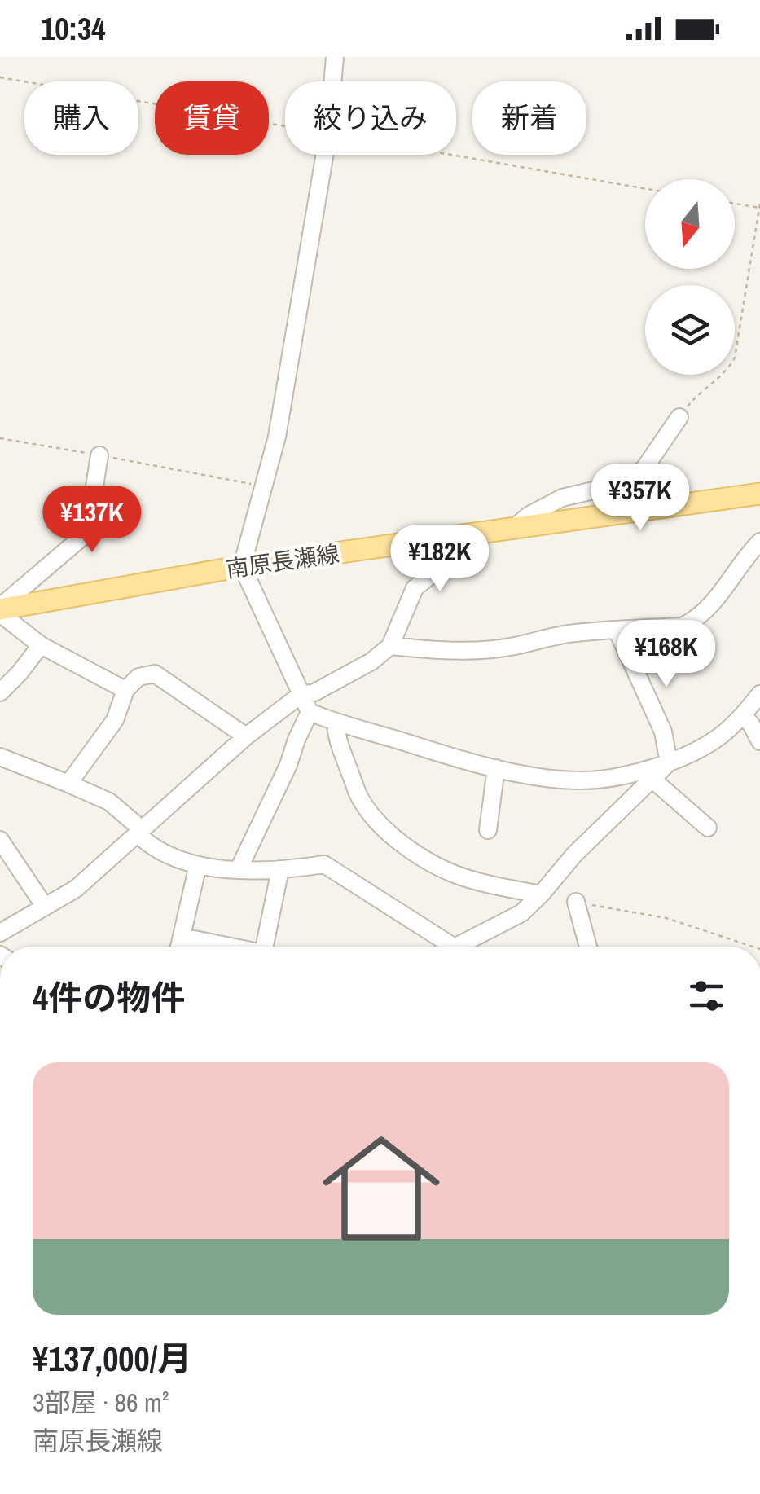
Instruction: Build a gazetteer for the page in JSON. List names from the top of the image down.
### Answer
{
  "streets": {
    "main road": ["南原長瀬線"]
  },
  "north": "bottom",
  "page": {
    "status": "10:34",
    "chip": [
      "購入",
      "賃貸",
      "絞り込み",
      "新着"
    ],
    "price": [
      "¥357K",
      "¥137K",
      "¥182K",
      "¥168K"
    ],
    "heading": "4件の物件",
    "list": [
      {
        "name": "¥137,000/月",
        "note": "3部屋 · 86 m² · 南原長瀬線"
      }
    ]
  }
}
